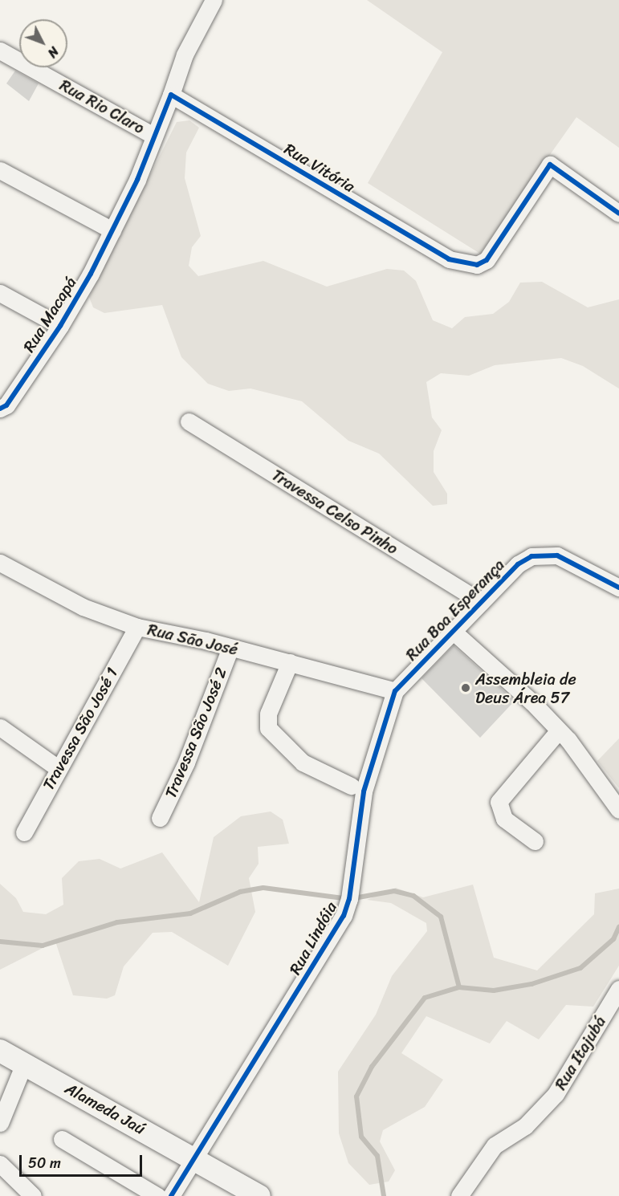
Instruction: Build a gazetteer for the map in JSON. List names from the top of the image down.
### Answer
{
  "streets": {
    "main road": ["Alameda Jaú"],
    "street": [
      "Rua Rio Claro",
      "Rua Vitória",
      "Rua Macapá",
      "Travessa Celso Pinho",
      "Rua Boa Esperança",
      "Rua São José",
      "Travessa São José 1",
      "Travessa São José 2",
      "Rua Lindóia",
      "Rua Itajubá"
    ]
  },
  "crossings": [
    ["Travessa Celso Pinho", "Rua Boa Esperança"],
    ["Rua Boa Esperança", "Rua São José"],
    ["Rua Boa Esperança", "Rua Lindóia"],
    ["Rua São José", "Travessa São José 1"],
    ["Rua São José", "Travessa São José 2"],
    ["Rua São José", "Rua Lindóia"],
    ["Rua Lindóia", "Alameda Jaú"]
  ],
  "places": ["Assembleia de Deus Área 57"],
  "scale_bar": "50 m",
  "north": "bottom right"
}
